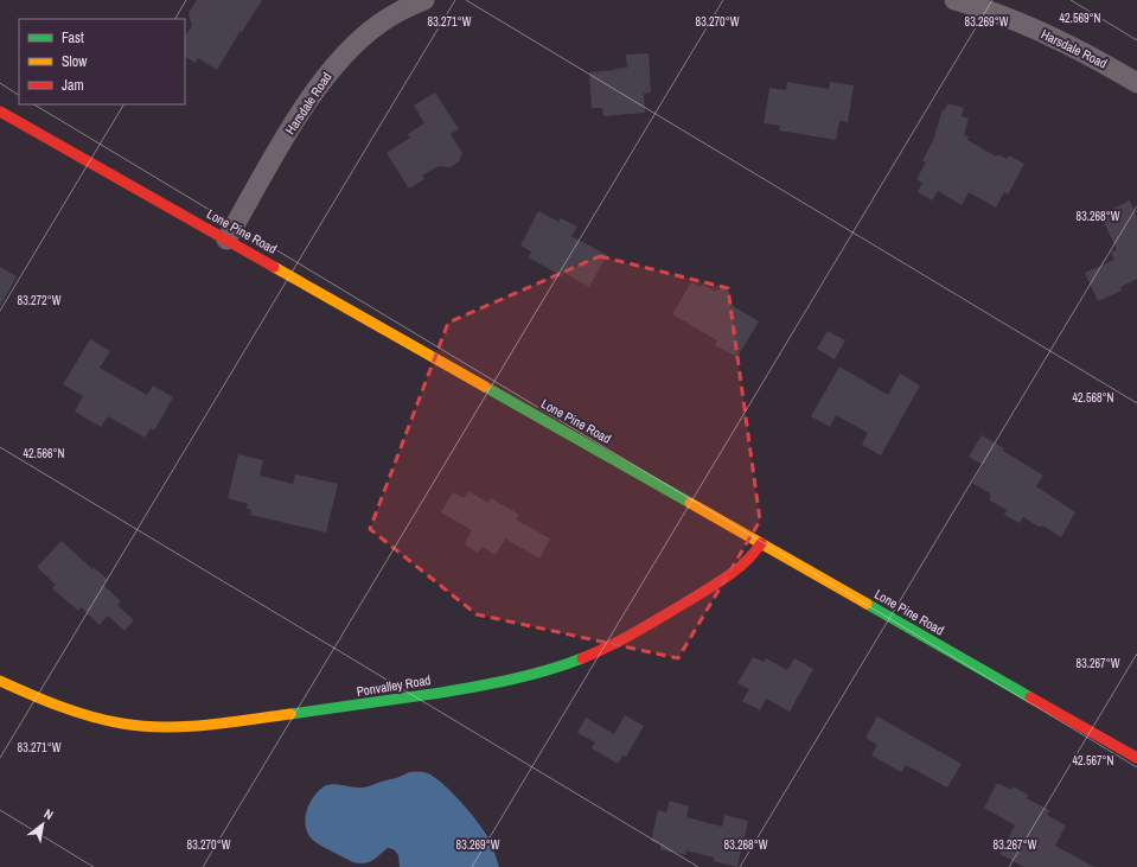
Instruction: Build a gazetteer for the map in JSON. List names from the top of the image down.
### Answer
{
  "streets": {
    "street": ["Harsdale Road", "Lone Pine Road", "Ponvalley Road"]
  },
  "crossings": [
    ["Harsdale Road", "Lone Pine Road"],
    ["Lone Pine Road", "Ponvalley Road"]
  ],
  "legend": ["Fast", "Slow", "Jam"],
  "north": "top right",
  "coordinates": [
    "42.569°N",
    "83.271°W",
    "83.270°W",
    "83.269°W",
    "83.268°W",
    "83.272°W",
    "42.568°N",
    "42.566°N",
    "83.267°W",
    "42.567°N"
  ]
}
